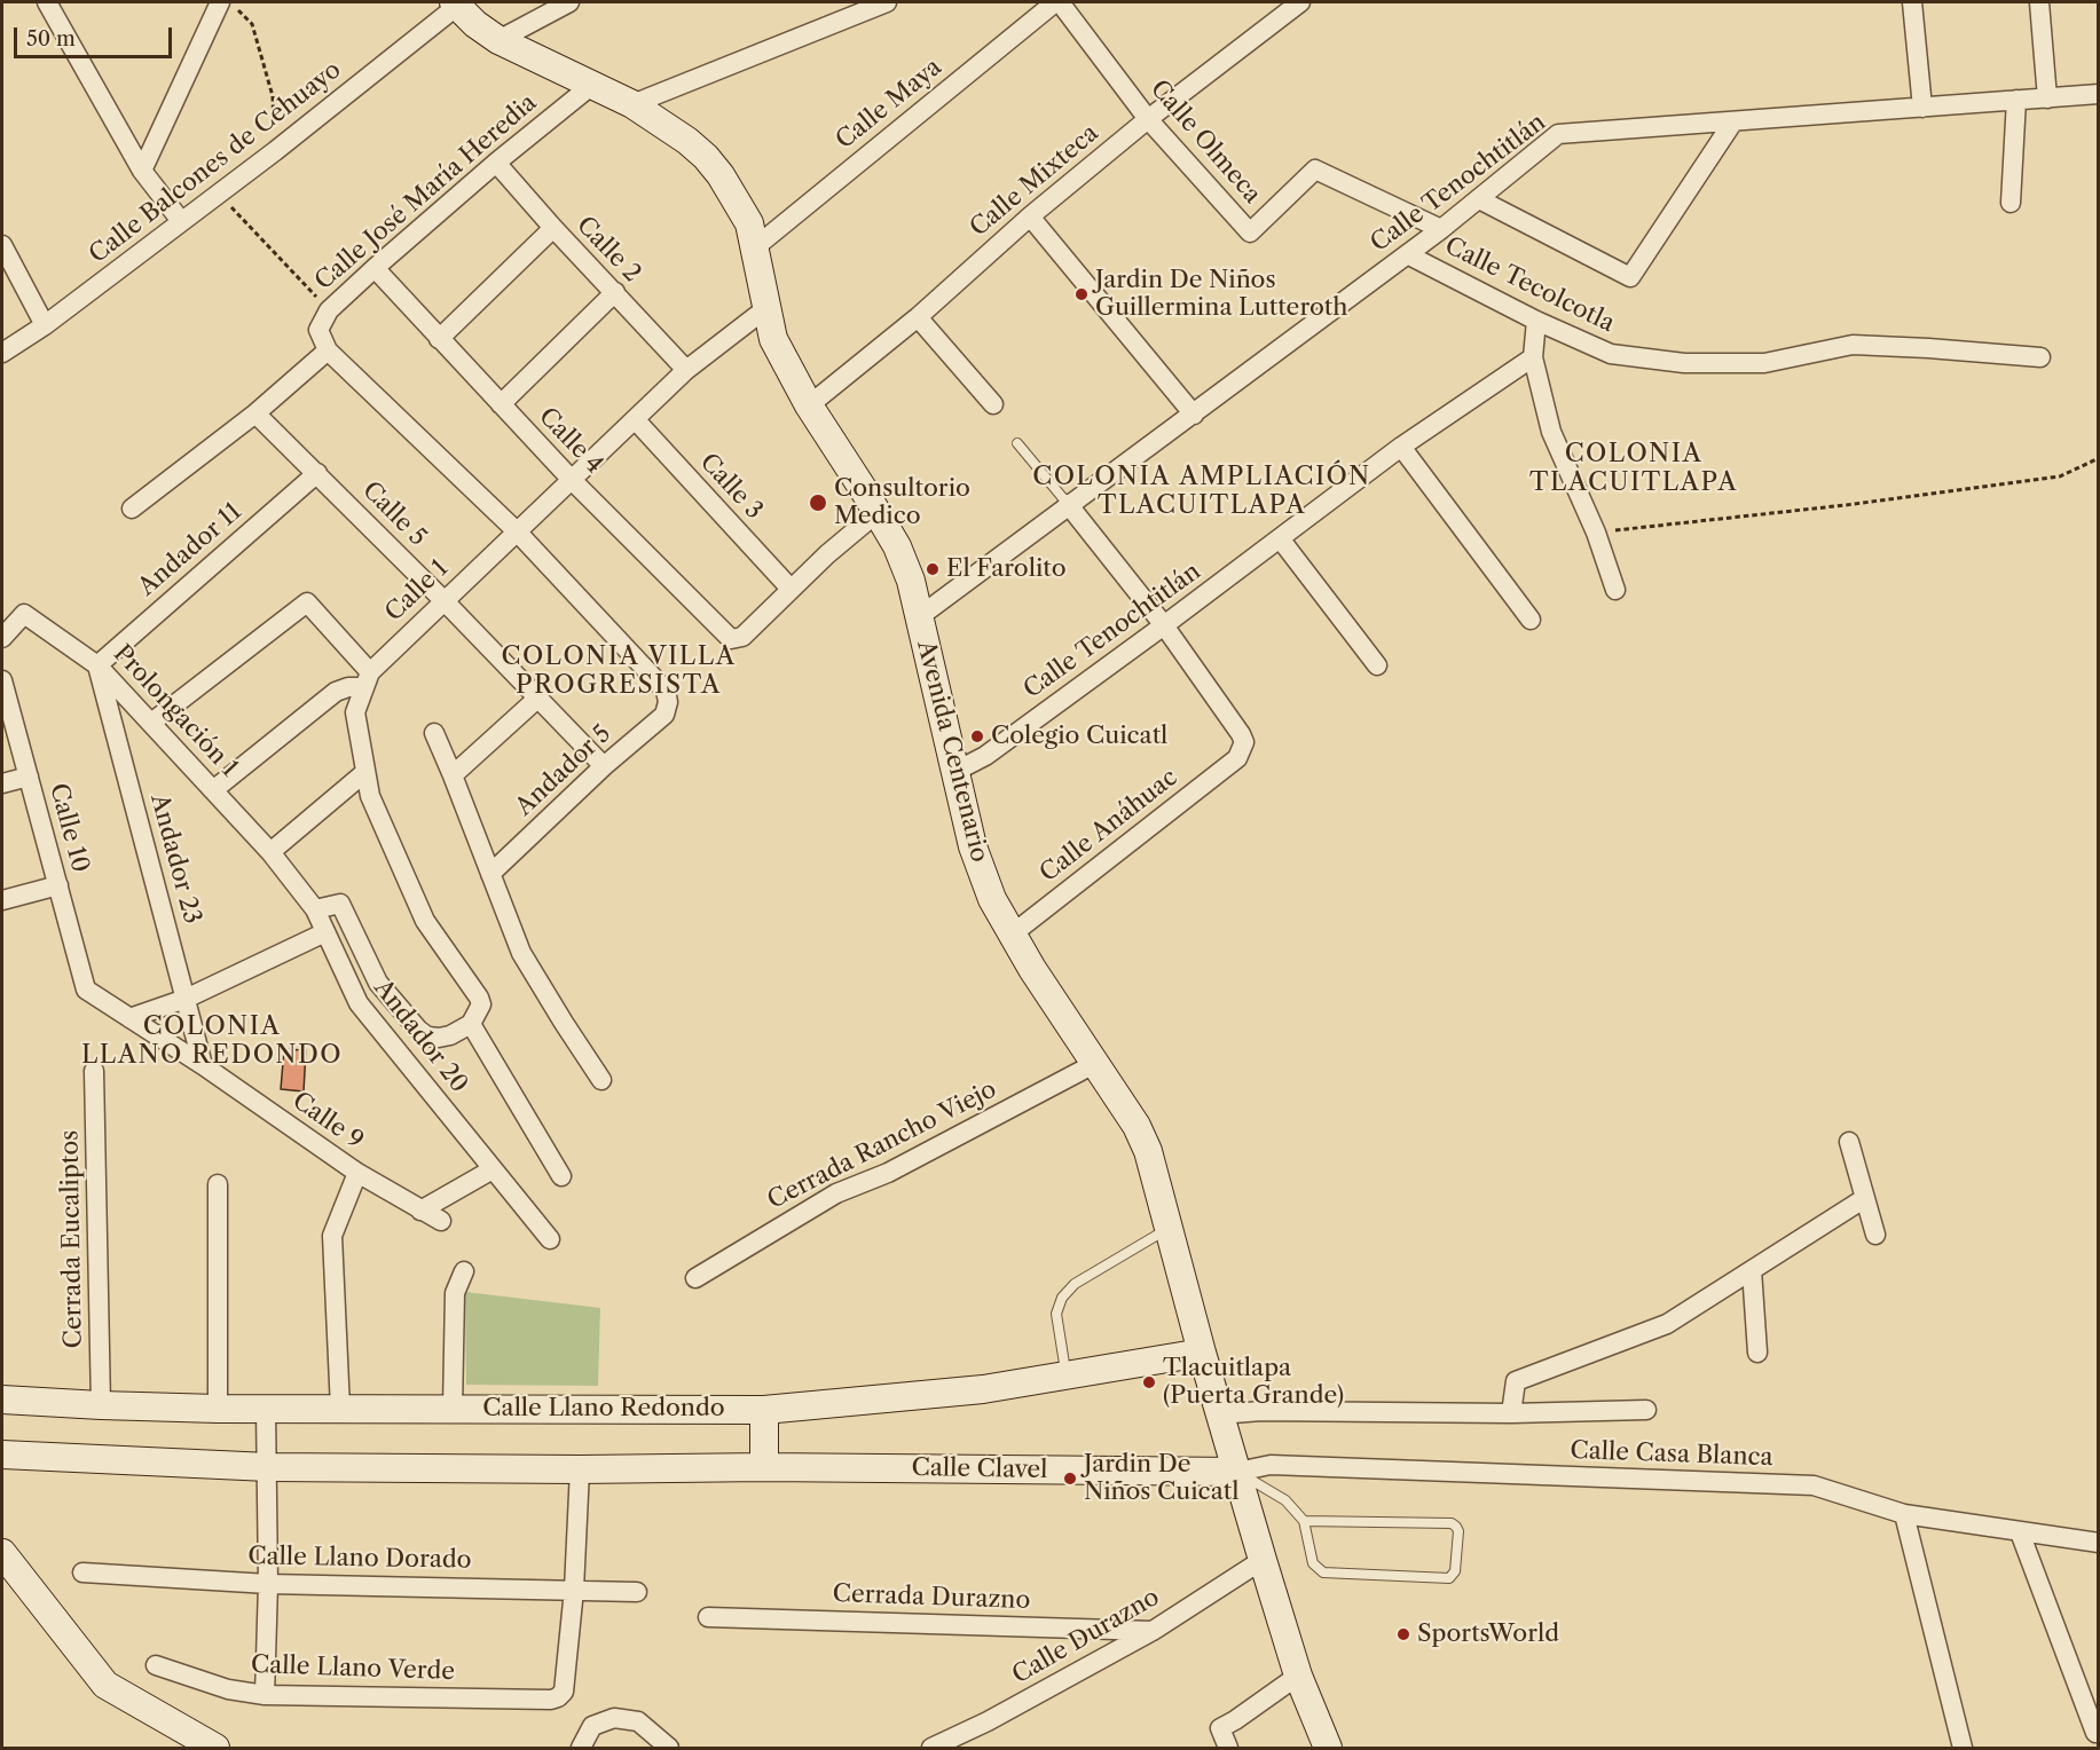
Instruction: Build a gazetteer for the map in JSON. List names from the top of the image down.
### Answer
{
  "streets": {
    "street": [
      "Calle Maya",
      "Calle Olmeca",
      "Calle Balcones de Cehuayo",
      "Calle Mixteca",
      "Calle Tenochtitlán",
      "Calle José María Heredia",
      "Calle 2",
      "Calle Tecolcotla",
      "Calle 4",
      "Calle 3",
      "Calle 5",
      "Andador 11",
      "Calle 1",
      "Prolongación 1",
      "Avenida Centenario",
      "Andador 5",
      "Calle Anáhuac",
      "Calle 10",
      "Andador 23",
      "Andador 20",
      "Calle 9",
      "Cerrada Rancho Viejo",
      "Cerrada Eucaliptos",
      "Calle Llano Redondo",
      "Calle Casa Blanca",
      "Calle Clavel",
      "Calle Llano Dorado",
      "Cerrada Durazno",
      "Calle Durazno",
      "Calle Llano Verde"
    ]
  },
  "crossings": [
    ["Calle Maya", "Calle Olmeca"],
    ["Calle Maya", "Avenida Centenario"],
    ["Calle Olmeca", "Calle Mixteca"],
    ["Calle Olmeca", "Calle Tenochtitlán"],
    ["Calle Balcones de Cehuayo", "Avenida Centenario"],
    ["Calle Mixteca", "Avenida Centenario"],
    ["Calle Tenochtitlán", "Calle Tecolcotla"],
    ["Calle Tenochtitlán", "Avenida Centenario"],
    ["Calle Tenochtitlán", "Calle Anáhuac"],
    ["Calle José María Heredia", "Calle 2"],
    ["Calle José María Heredia", "Calle 4"],
    ["Calle José María Heredia", "Avenida Centenario"],
    ["Calle 2", "Calle 1"],
    ["Calle 4", "Calle 3"],
    ["Calle 4", "Calle 1"],
    ["Calle 3", "Calle 1"],
    ["Calle 5", "Andador 11"],
    ["Calle 5", "Calle 1"],
    ["Calle 5", "Andador 5"],
    ["Andador 11", "Prolongación 1"],
    ["Andador 11", "Andador 23"],
    ["Calle 1", "Avenida Centenario"],
    ["Calle 1", "Andador 5"],
    ["Prolongación 1", "Andador 23"],
    ["Prolongación 1", "Andador 20"],
    ["Avenida Centenario", "Calle Anáhuac"],
    ["Avenida Centenario", "Cerrada Rancho Viejo"],
    ["Avenida Centenario", "Calle Llano Redondo"],
    ["Avenida Centenario", "Calle Casa Blanca"],
    ["Avenida Centenario", "Calle Clavel"],
    ["Avenida Centenario", "Calle Durazno"],
    ["Calle 10", "Calle 9"],
    ["Andador 23", "Calle 9"],
    ["Cerrada Eucaliptos", "Calle Llano Redondo"],
    ["Calle Casa Blanca", "Calle Clavel"],
    ["Calle Llano Dorado", "Calle Llano Verde"],
    ["Cerrada Durazno", "Calle Durazno"]
  ],
  "districts": [
    "COLONIA TLACUITLAPA",
    "COLONIA AMPLIACIÓN TLACUITLAPA",
    "COLONIA VILLA PROGRESISTA",
    "COLONIA LLANO REDONDO"
  ],
  "places": [
    "Jardin De Niños Guillermina Lutteroth",
    "Consultorio Medico",
    "El Farolito",
    "Colegio Cuicatl",
    "Tlacuitlapa (Puerta Grande)",
    "Jardin De Niños Cuicatl",
    "SportsWorld"
  ],
  "scale_bar": "50 m"
}
